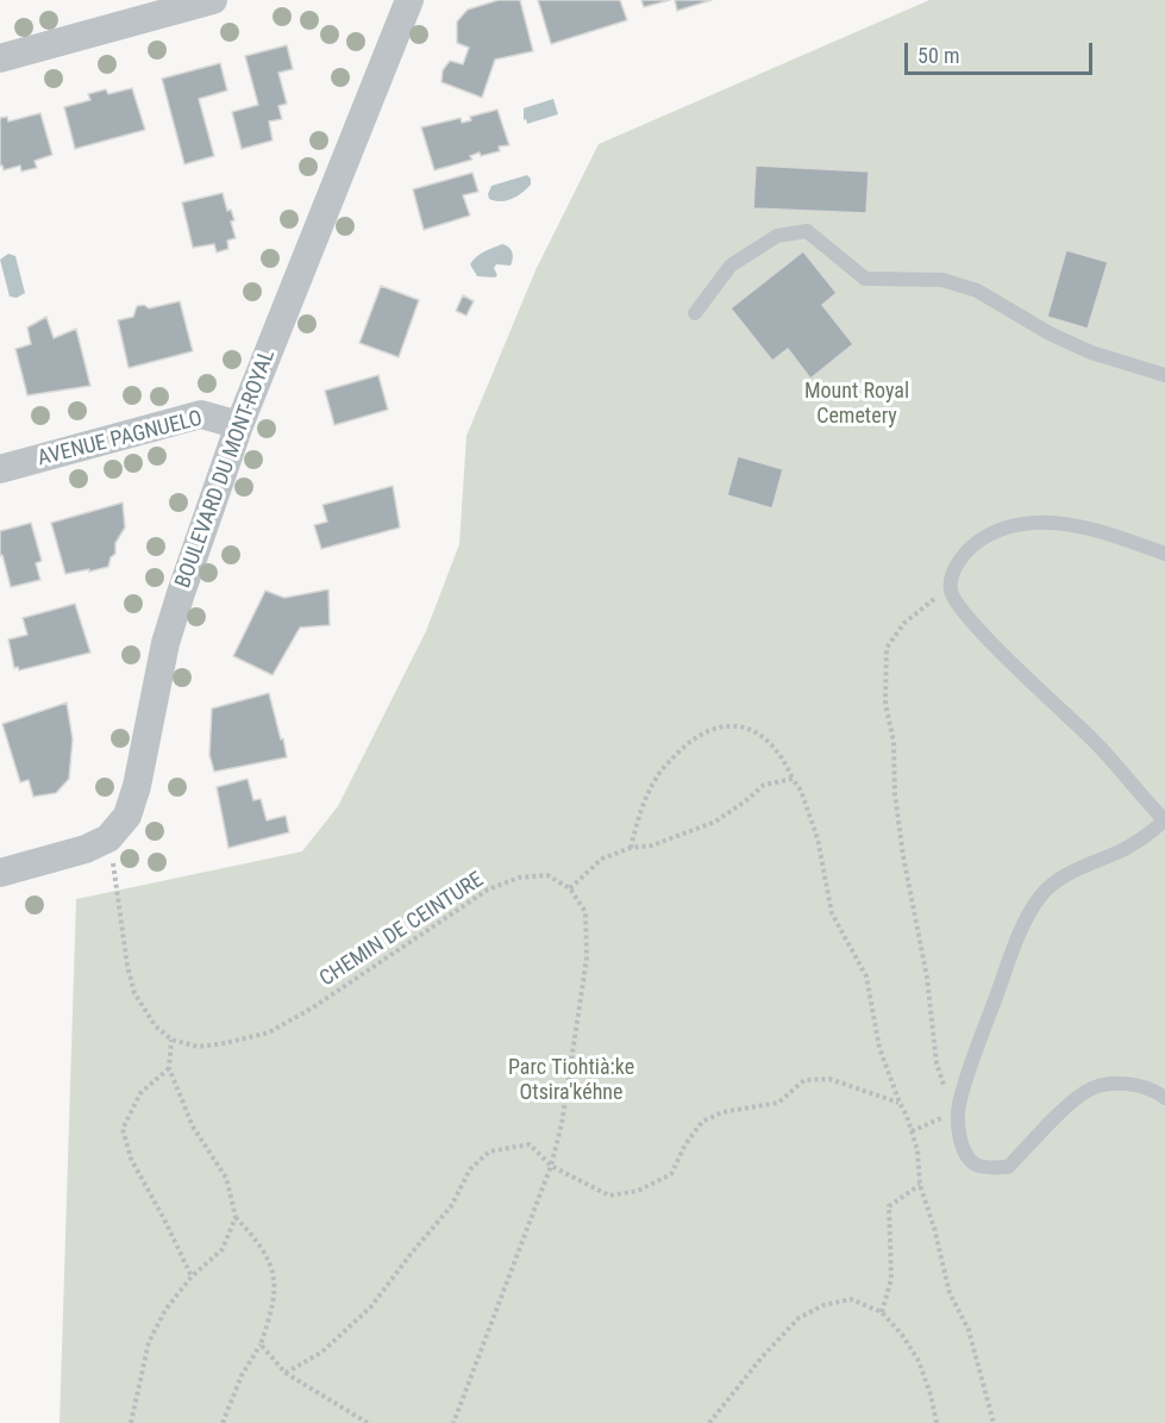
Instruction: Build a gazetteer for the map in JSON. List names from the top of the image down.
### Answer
{
  "streets": {
    "street": ["AVENUE PAGNUELO", "BOULEVARD DU MONT-ROYAL"],
    "path": ["CHEMIN DE CEINTURE"]
  },
  "crossings": [
    ["AVENUE PAGNUELO", "BOULEVARD DU MONT-ROYAL"]
  ],
  "parks": ["Mount Royal Cemetery", "Parc Tiohtià:ke Otsira'kéhne"],
  "scale_bar": "50 m"
}
